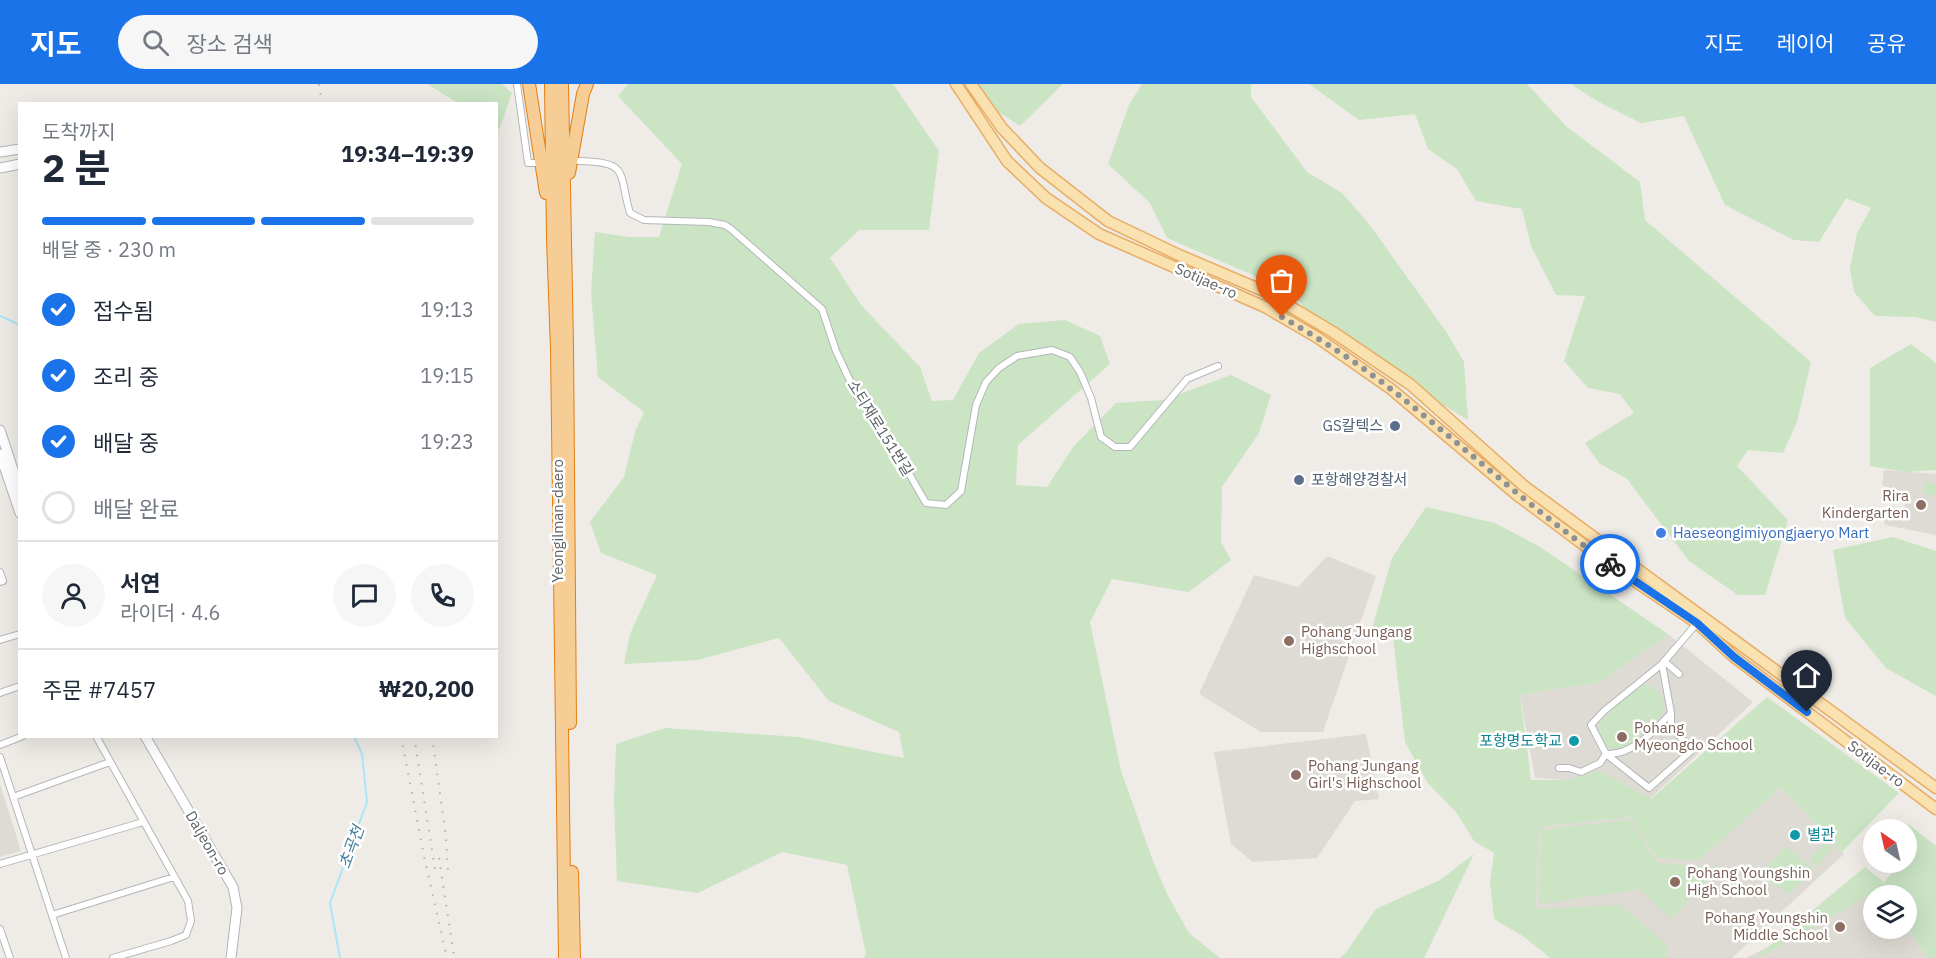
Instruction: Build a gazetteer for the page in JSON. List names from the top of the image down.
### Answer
{
  "streets": {
    "highway": ["Yeongilman-daero"],
    "main road": ["Sotijae-ro"],
    "street": ["소티재로151번길", "Daljeon-ro"]
  },
  "water": ["초곡천"],
  "places": [
    "GS칼텍스",
    "포항해양경찰서",
    "Rira Kindergarten",
    "Haeseongimiyongjaeryo Mart",
    "Pohang Jungang Highschool",
    "Pohang Myeongdo School",
    "포항명도학교",
    "Pohang Jungang Girl's Highschool",
    "별관",
    "Pohang Youngshin High School",
    "Pohang Youngshin Middle School"
  ],
  "north": "top left",
  "page": {
    "header": "지도",
    "search": "장소 검색",
    "nav": ["지도", "레이어", "공유"],
    "heading": ["2 분", "도착까지", "19:34–19:39"],
    "panel": [
      "서연",
      "라이더 · 4.6",
      "주문 #7457",
      "₩20,200"
    ],
    "bar": "배달 중 · 230 m",
    "list": [
      ["접수됨", "19:13"],
      ["조리 중", "19:15"],
      ["배달 중", "19:23"],
      "배달 완료"
    ]
  }
}
